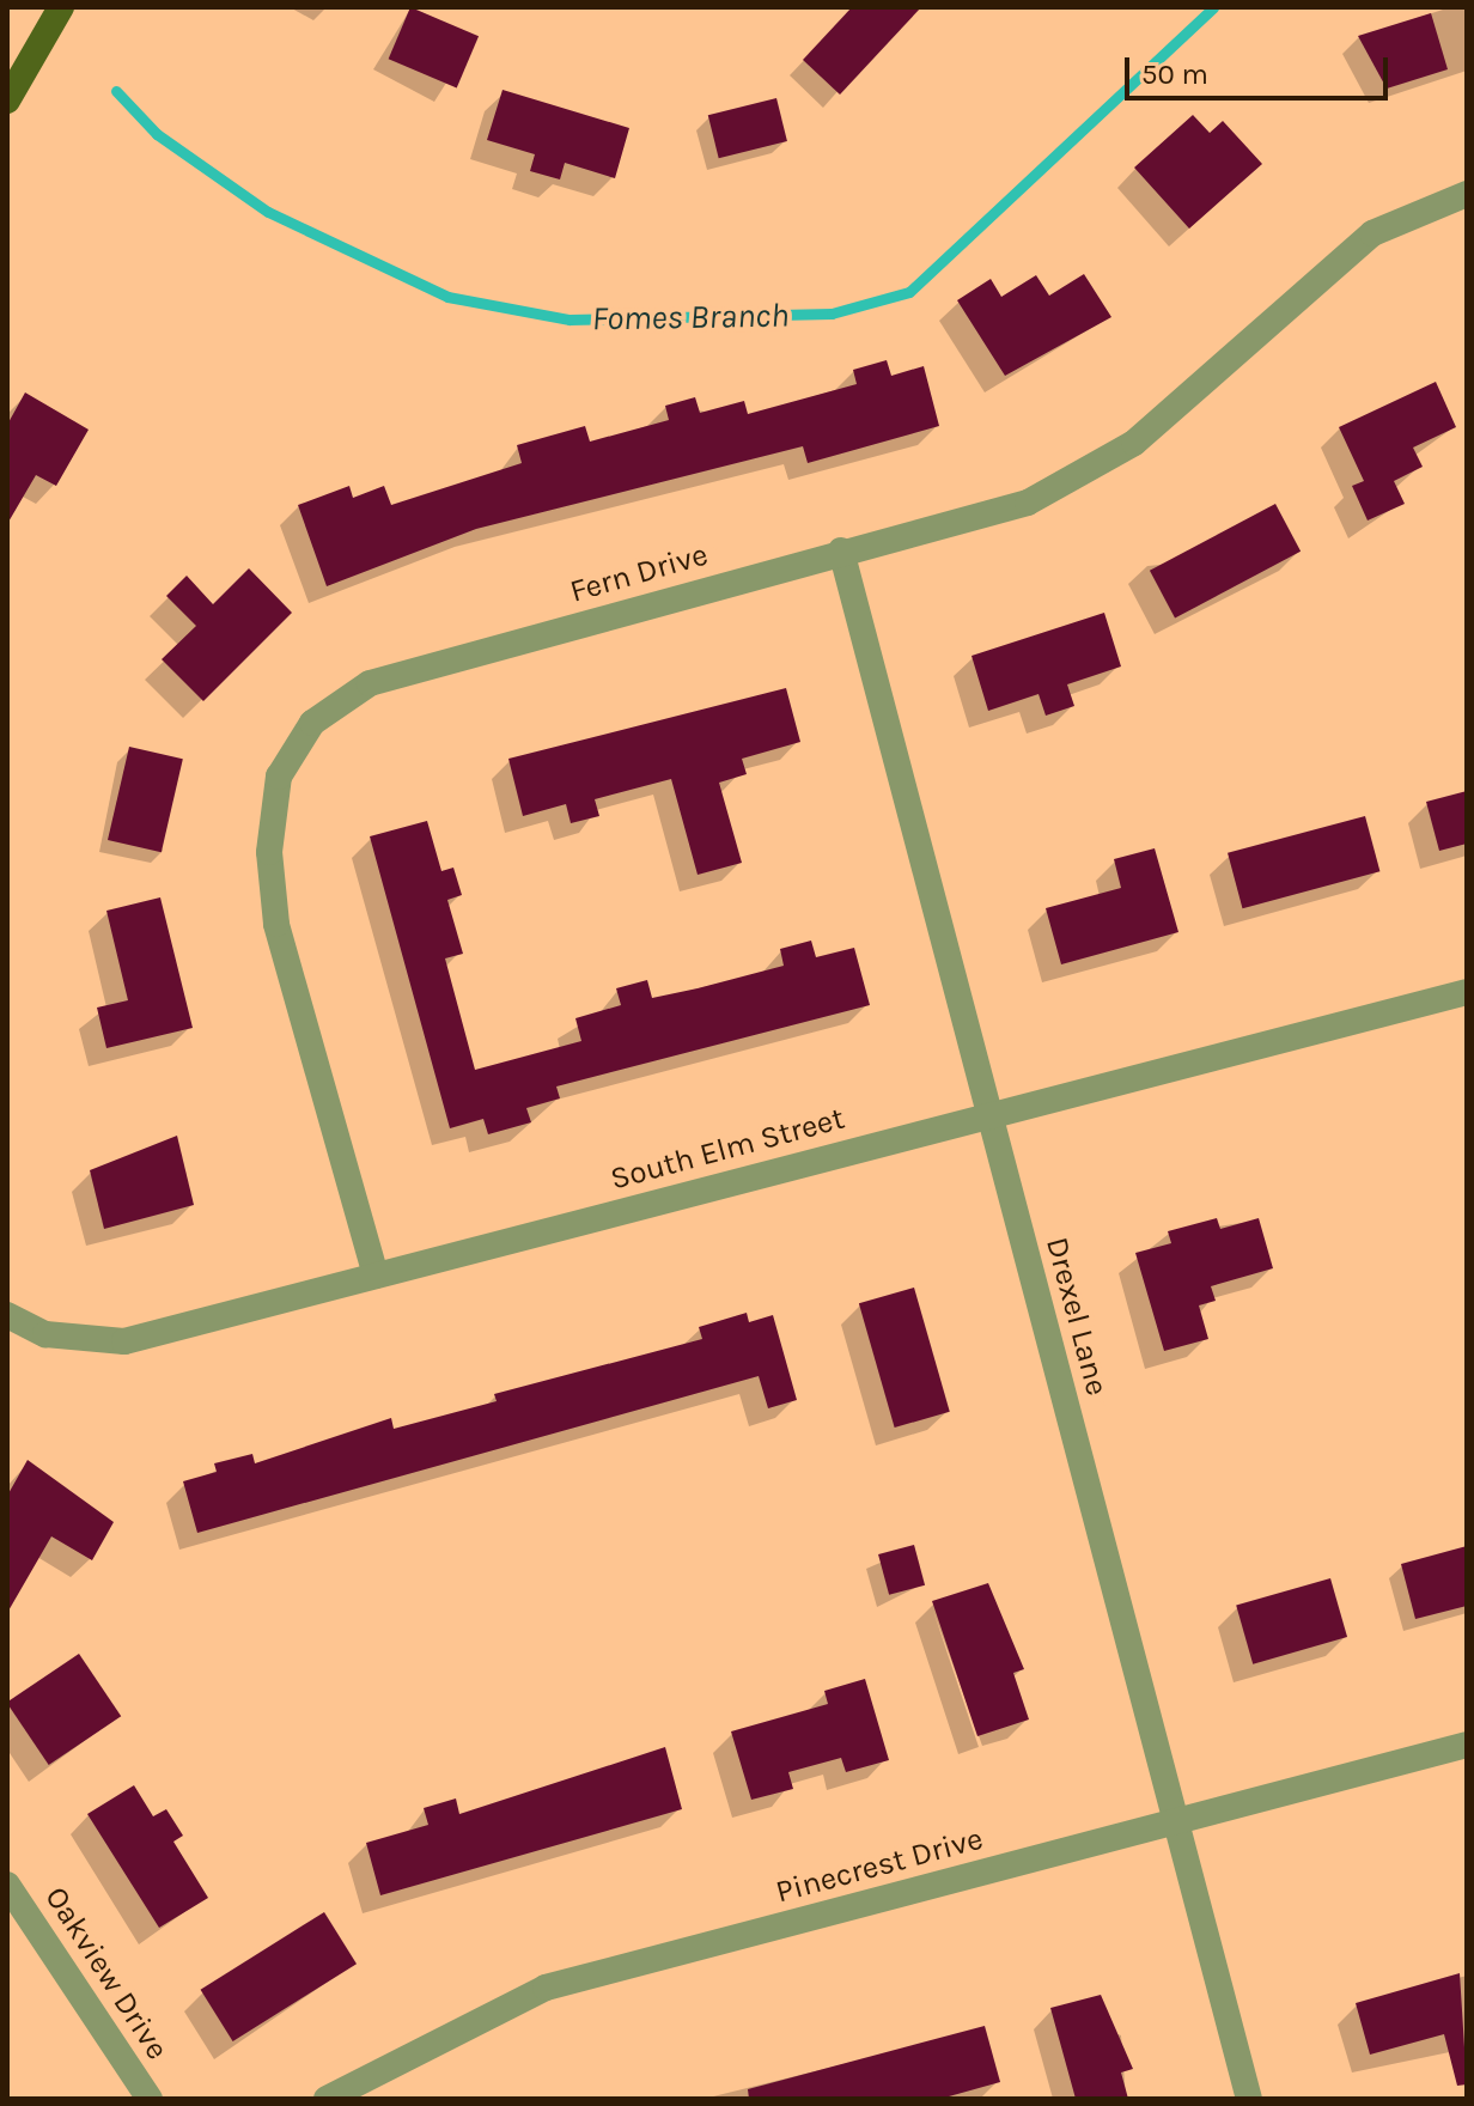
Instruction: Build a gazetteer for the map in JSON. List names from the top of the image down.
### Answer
{
  "streets": {
    "street": [
      "Fern Drive",
      "South Elm Street",
      "Drexel Lane",
      "Pinecrest Drive",
      "Oakview Drive"
    ]
  },
  "crossings": [
    ["Fern Drive", "South Elm Street"],
    ["Fern Drive", "Drexel Lane"],
    ["South Elm Street", "Drexel Lane"],
    ["Drexel Lane", "Pinecrest Drive"]
  ],
  "water": ["Fomes Branch"],
  "scale_bar": "50 m"
}
